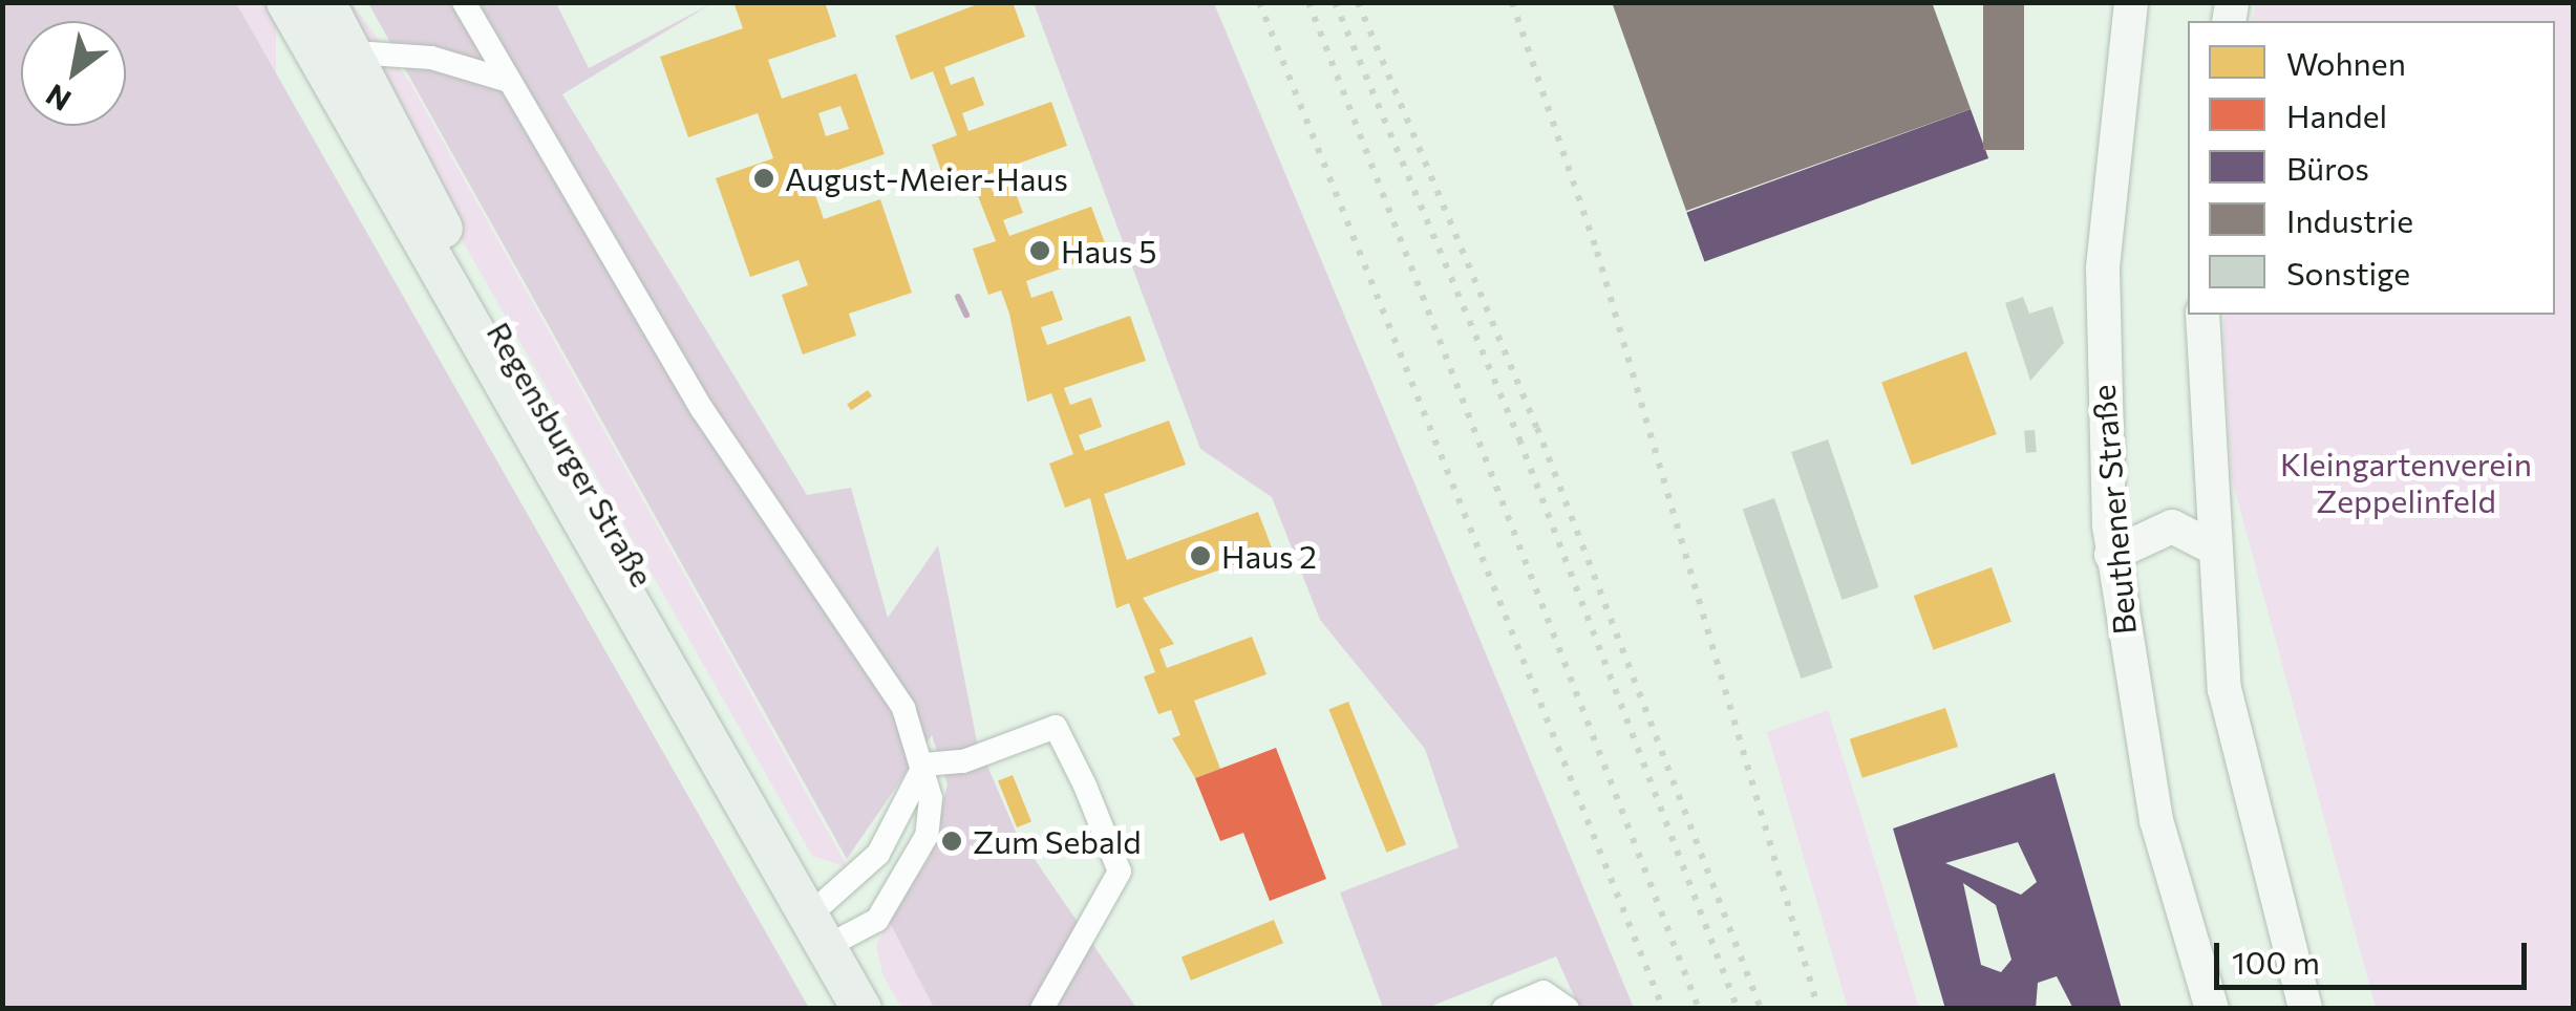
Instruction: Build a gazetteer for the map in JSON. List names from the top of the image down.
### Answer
{
  "streets": {
    "main road": ["Regensburger Straße", "Beuthener Straße"]
  },
  "parks": ["Kleingartenverein Zeppelinfeld"],
  "places": [
    "August-Meier-Haus",
    "Haus 5",
    "Haus 2",
    "Zum Sebald"
  ],
  "legend": [
    "Wohnen",
    "Handel",
    "Büros",
    "Industrie",
    "Sonstige"
  ],
  "scale_bar": "100 m",
  "north": "bottom left"
}
